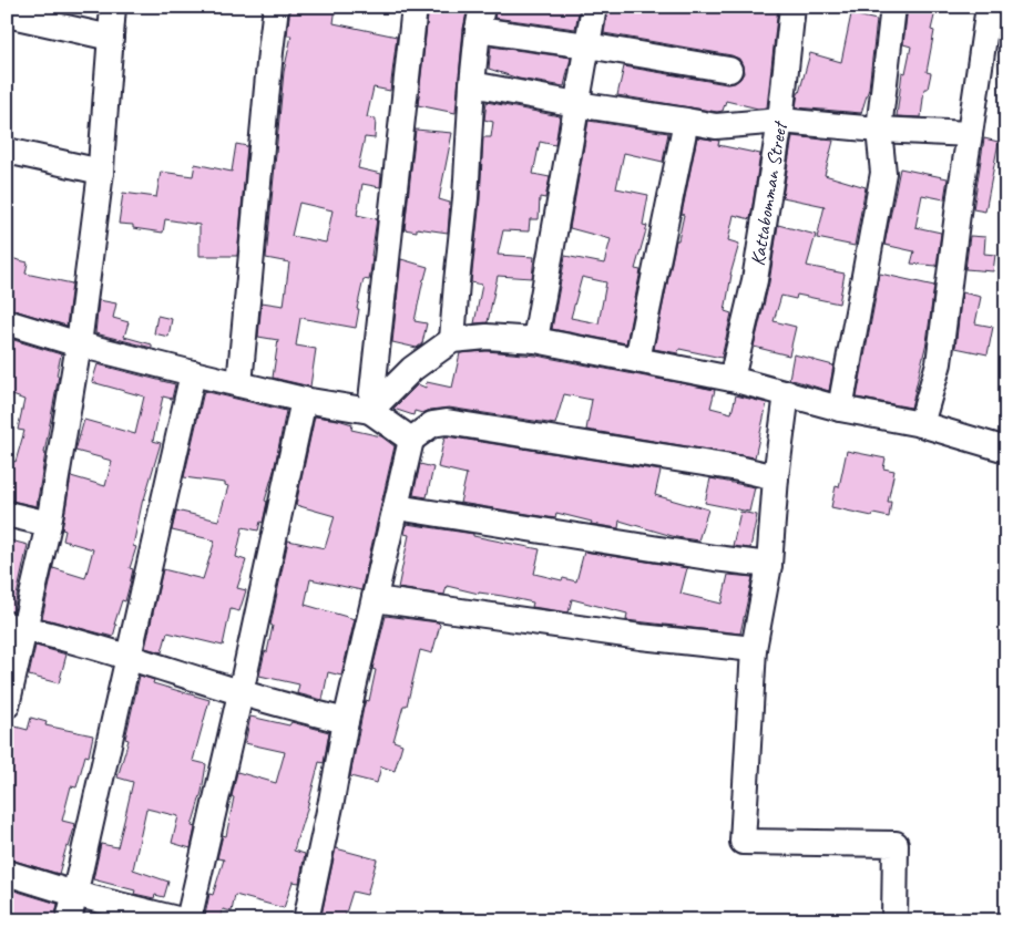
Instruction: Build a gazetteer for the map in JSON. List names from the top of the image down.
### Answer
{
  "streets": {
    "street": ["Kattabomman Street"]
  }
}
